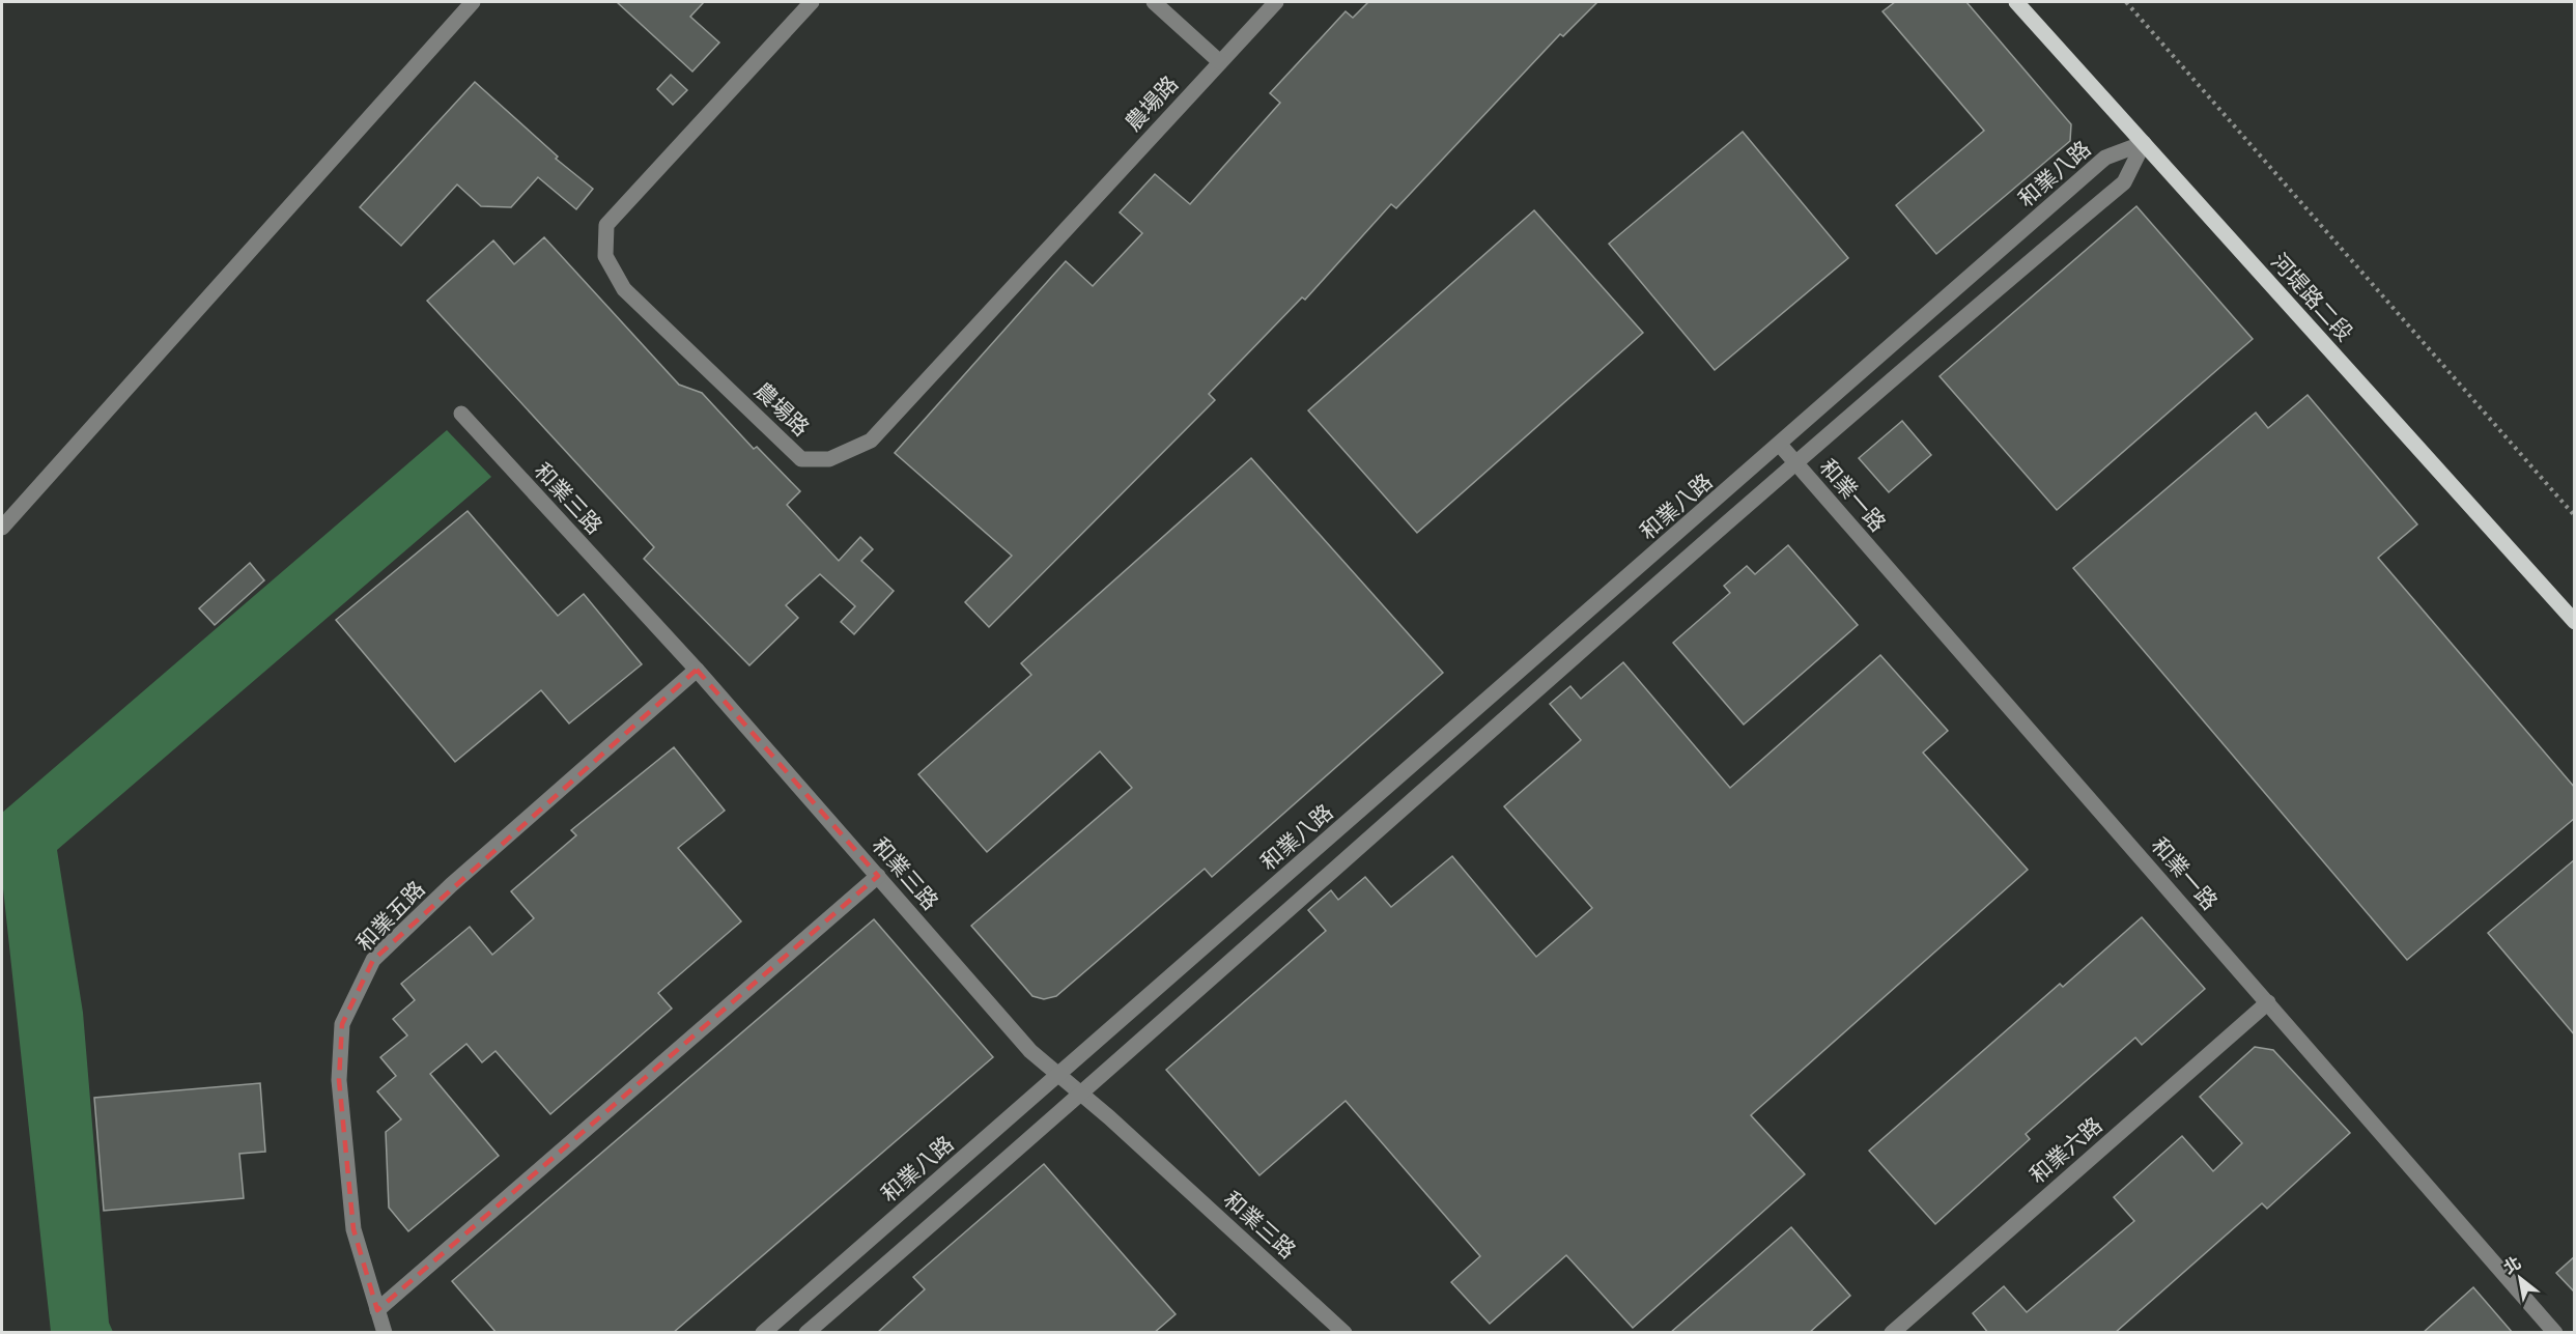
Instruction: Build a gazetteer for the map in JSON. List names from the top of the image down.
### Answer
{
  "streets": {
    "main road": ["河堤路二段"],
    "street": [
      "農場路",
      "和業八路",
      "和業一路",
      "和業三路",
      "和業五路",
      "和業六路"
    ]
  },
  "crossings": [
    ["和業八路", "河堤路二段"],
    ["和業八路", "和業一路"],
    ["和業八路", "和業三路"],
    ["和業一路", "和業六路"],
    ["和業三路", "和業五路"]
  ],
  "north": "top left"
}
